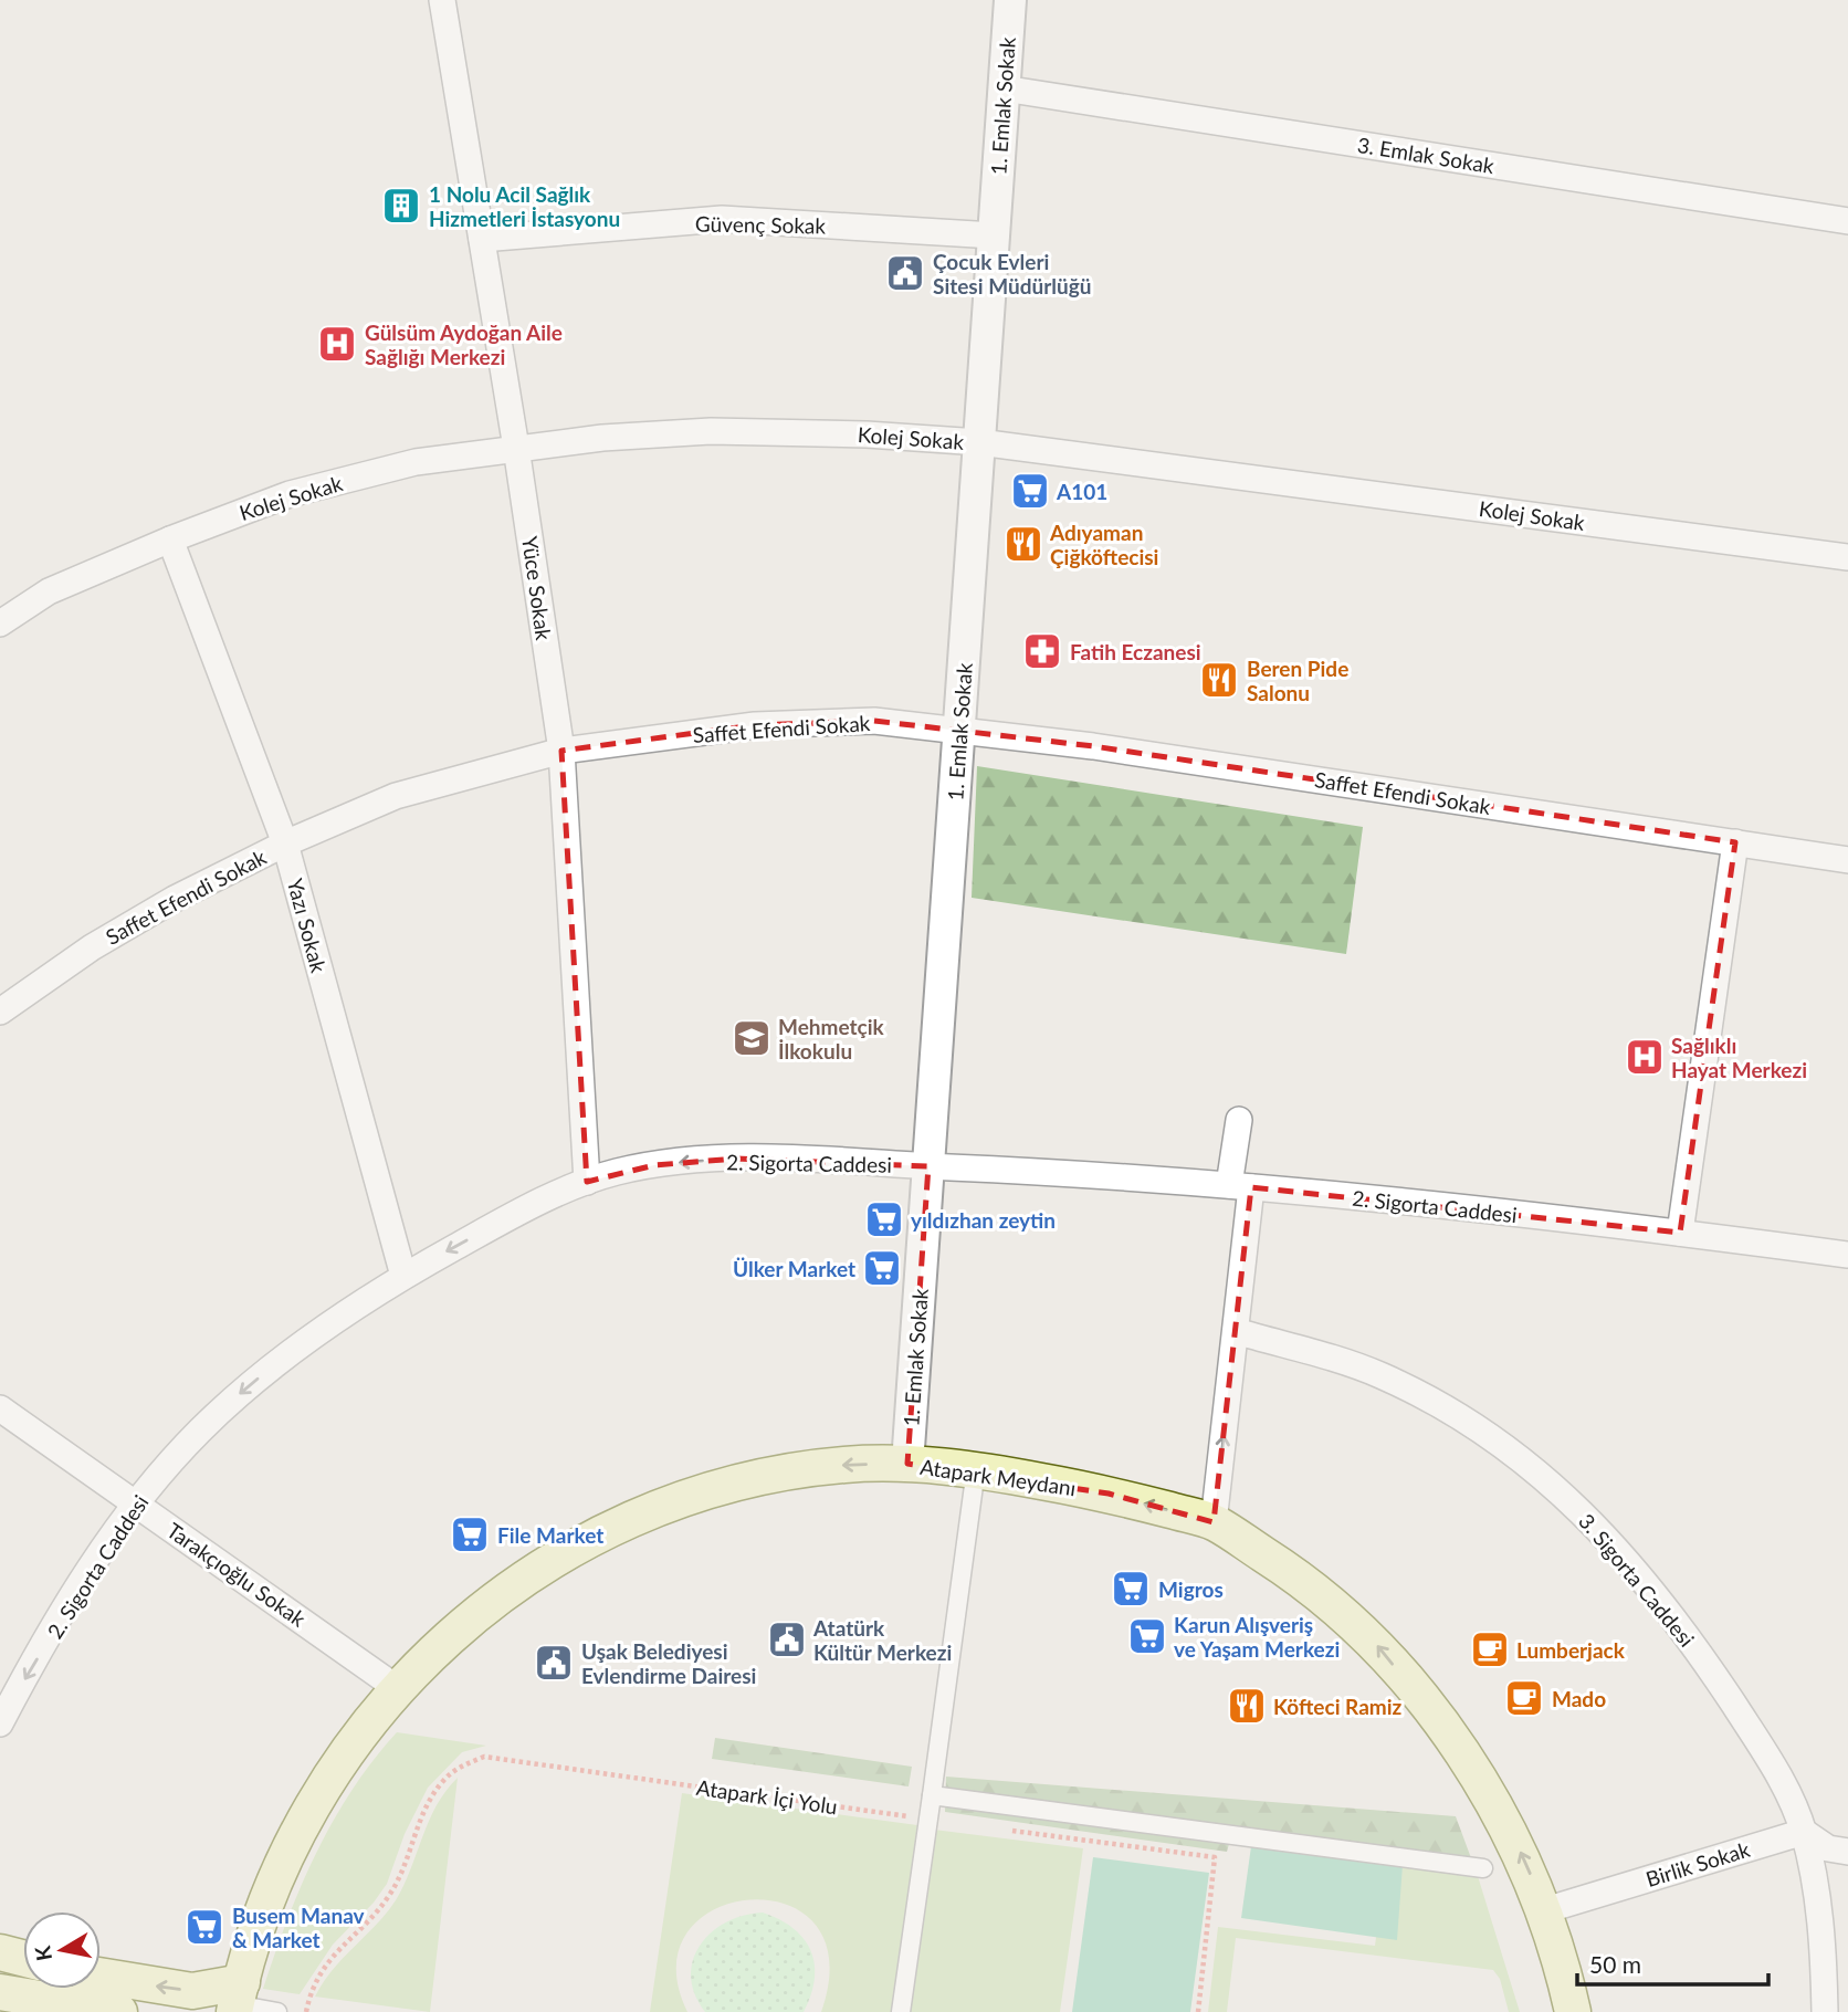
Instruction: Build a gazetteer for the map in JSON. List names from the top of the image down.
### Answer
{
  "streets": {
    "main road": ["Atapark Meydanı"],
    "street": [
      "1. Emlak Sokak",
      "3. Emlak Sokak",
      "Güvenç Sokak",
      "Kolej Sokak",
      "Yüce Sokak",
      "Saffet Efendi Sokak",
      "Yazı Sokak",
      "2. Sigorta Caddesi",
      "Tarakçıoğlu Sokak",
      "3. Sigorta Caddesi",
      "Birlik Sokak"
    ],
    "path": ["Atapark İçi Yolu"]
  },
  "crossings": [
    ["1. Emlak Sokak", "3. Emlak Sokak"],
    ["1. Emlak Sokak", "Güvenç Sokak"],
    ["1. Emlak Sokak", "Kolej Sokak"],
    ["1. Emlak Sokak", "Saffet Efendi Sokak"],
    ["1. Emlak Sokak", "2. Sigorta Caddesi"],
    ["1. Emlak Sokak", "Atapark Meydanı"],
    ["Güvenç Sokak", "Yüce Sokak"],
    ["Kolej Sokak", "Yüce Sokak"],
    ["Kolej Sokak", "Yazı Sokak"],
    ["Yüce Sokak", "Saffet Efendi Sokak"],
    ["Yüce Sokak", "2. Sigorta Caddesi"],
    ["Saffet Efendi Sokak", "Yazı Sokak"],
    ["Yazı Sokak", "2. Sigorta Caddesi"],
    ["2. Sigorta Caddesi", "Tarakçıoğlu Sokak"],
    ["Atapark Meydanı", "Tarakçıoğlu Sokak"],
    ["Atapark Meydanı", "Birlik Sokak"],
    ["3. Sigorta Caddesi", "Birlik Sokak"]
  ],
  "one_way": ["2. Sigorta Caddesi", "Atapark Meydanı"],
  "places": {
    "building": ["1 Nolu Acil Sağlık Hizmetleri İstasyonu"],
    "public building": ["Çocuk Evleri Sitesi Müdürlüğü", "Atatürk Kültür Merkezi", "Uşak Belediyesi Evlendirme Dairesi"],
    "hospital": ["Gülsüm Aydoğan Aile Sağlığı Merkezi", "Sağlıklı Hayat Merkezi"],
    "supermarket": [
      "A101",
      "yıldızhan zeytin",
      "Ülker Market",
      "File Market",
      "Migros",
      "Karun Alışveriş ve Yaşam Merkezi",
      "Busem Manav & Market"
    ],
    "restaurant": ["Adıyaman Çiğköftecisi", "Beren Pide Salonu", "Köfteci Ramiz"],
    "pharmacy": ["Fatih Eczanesi"],
    "school or university": ["Mehmetçik İlkokulu"],
    "cafe": ["Lumberjack", "Mado"]
  },
  "scale_bar": "50 m",
  "north": "left"
}
